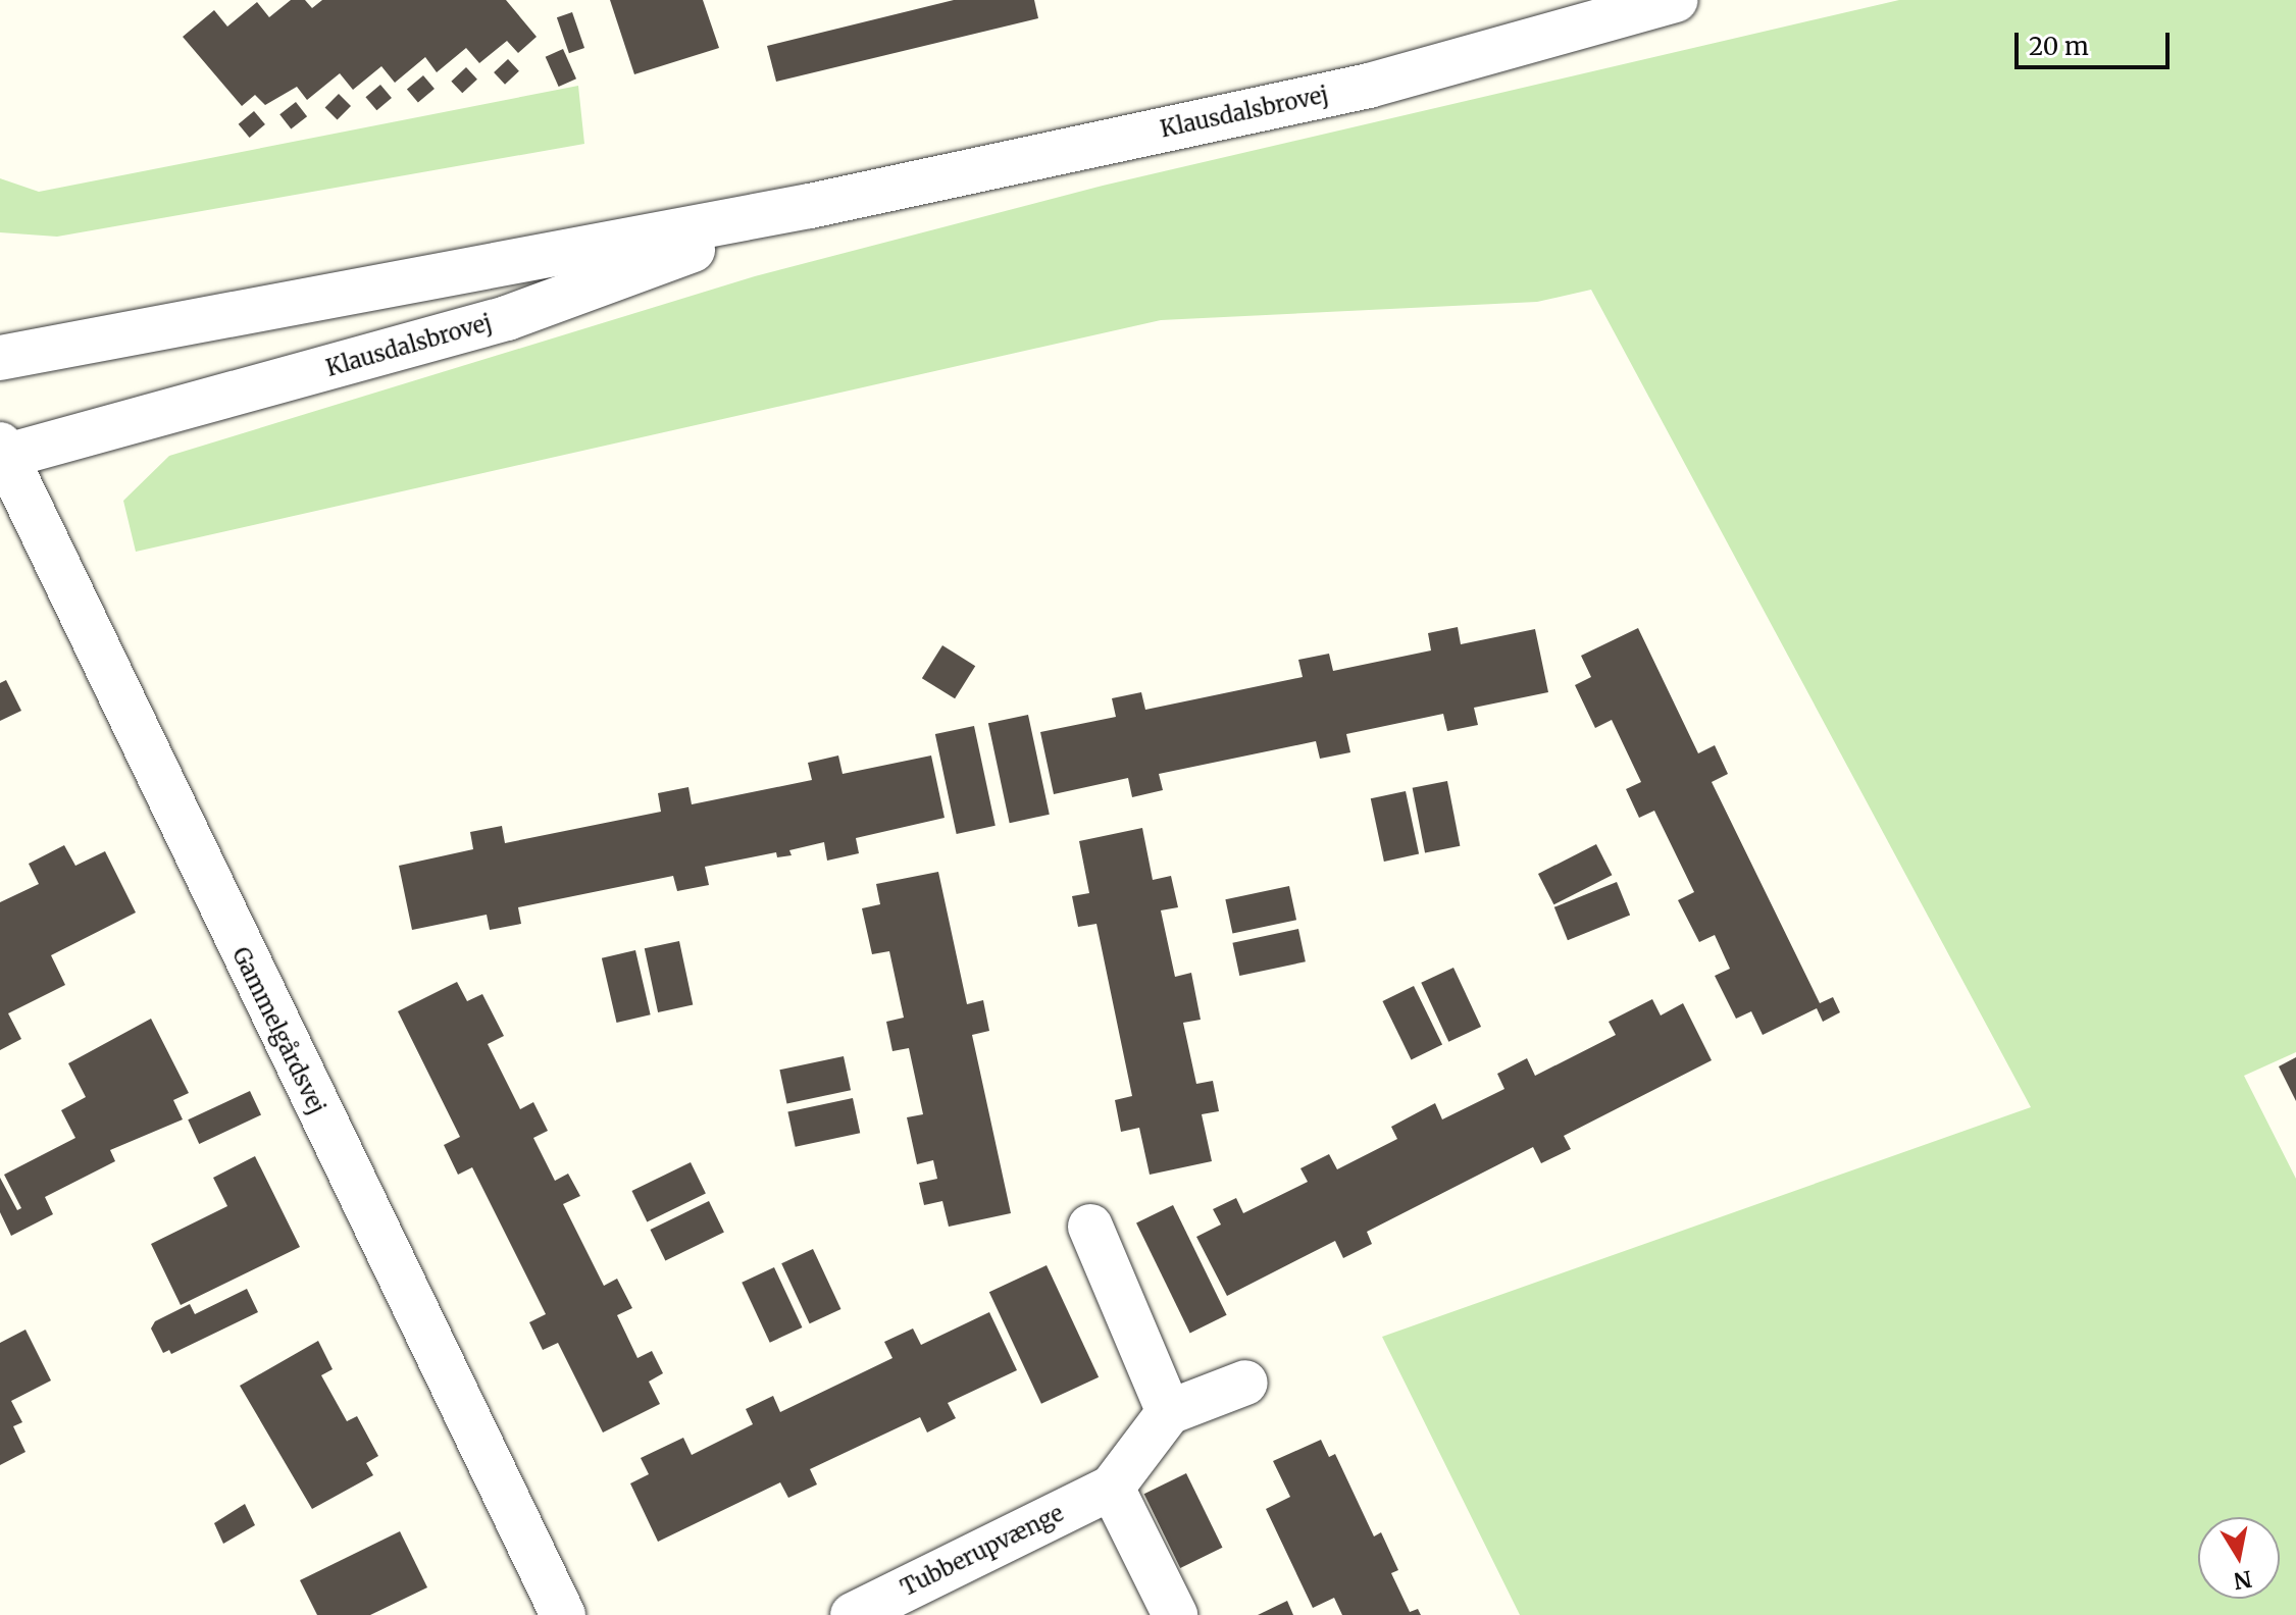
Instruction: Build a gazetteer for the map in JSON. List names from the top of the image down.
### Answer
{
  "streets": {
    "street": ["Klausdalsbrovej", "Gammelgårdsvej", "Tubberupvænge"]
  },
  "crossings": [
    ["Klausdalsbrovej", "Gammelgårdsvej"]
  ],
  "scale_bar": "20 m",
  "north": "bottom"
}
